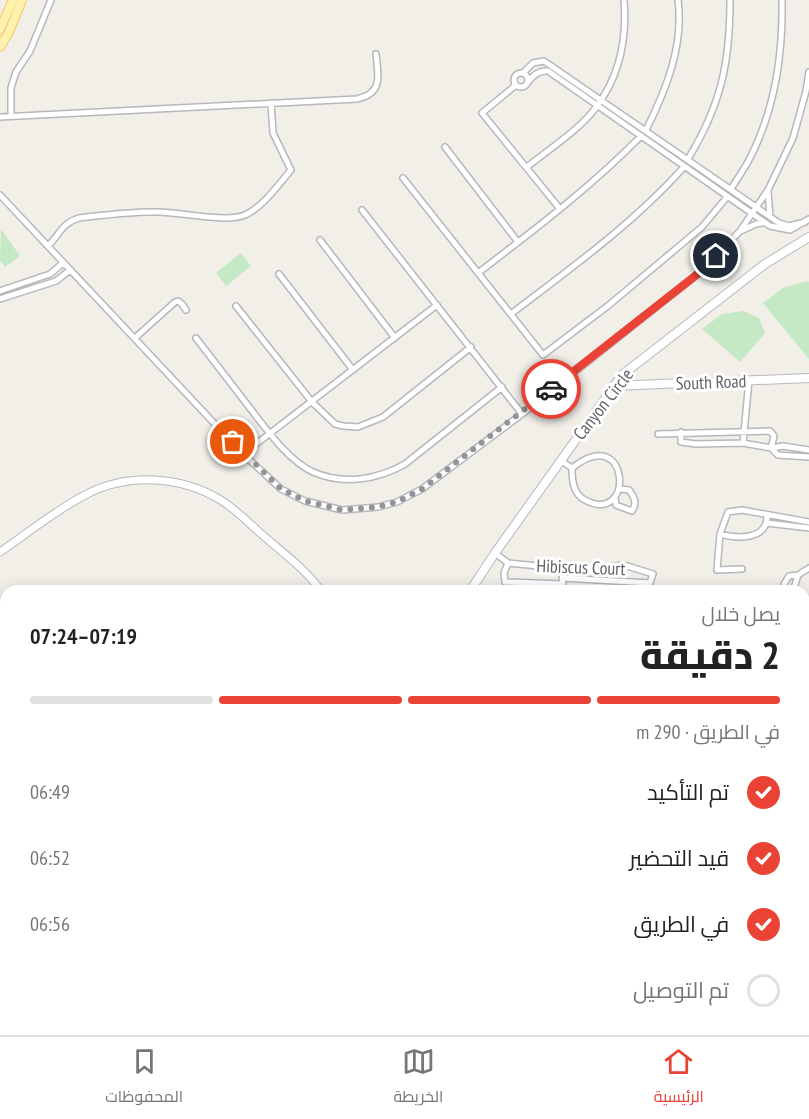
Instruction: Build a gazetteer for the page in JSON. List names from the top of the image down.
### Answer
{
  "streets": {
    "main road": ["South Road", "Canyon Circle"],
    "street": ["Hibiscus Court"]
  },
  "crossings": [
    ["South Road", "Canyon Circle"]
  ],
  "page": {
    "heading": ["2 دقيقة", "يصل خلال", "07:19–07:24"],
    "bar": "في الطريق · 290 m",
    "list": [
      ["تم التأكيد", "06:49"],
      ["قيد التحضير", "06:52"],
      ["في الطريق", "06:56"],
      "تم التوصيل"
    ],
    "tabs": ["الرئيسية", "الخريطة", "المحفوظات"]
  }
}
